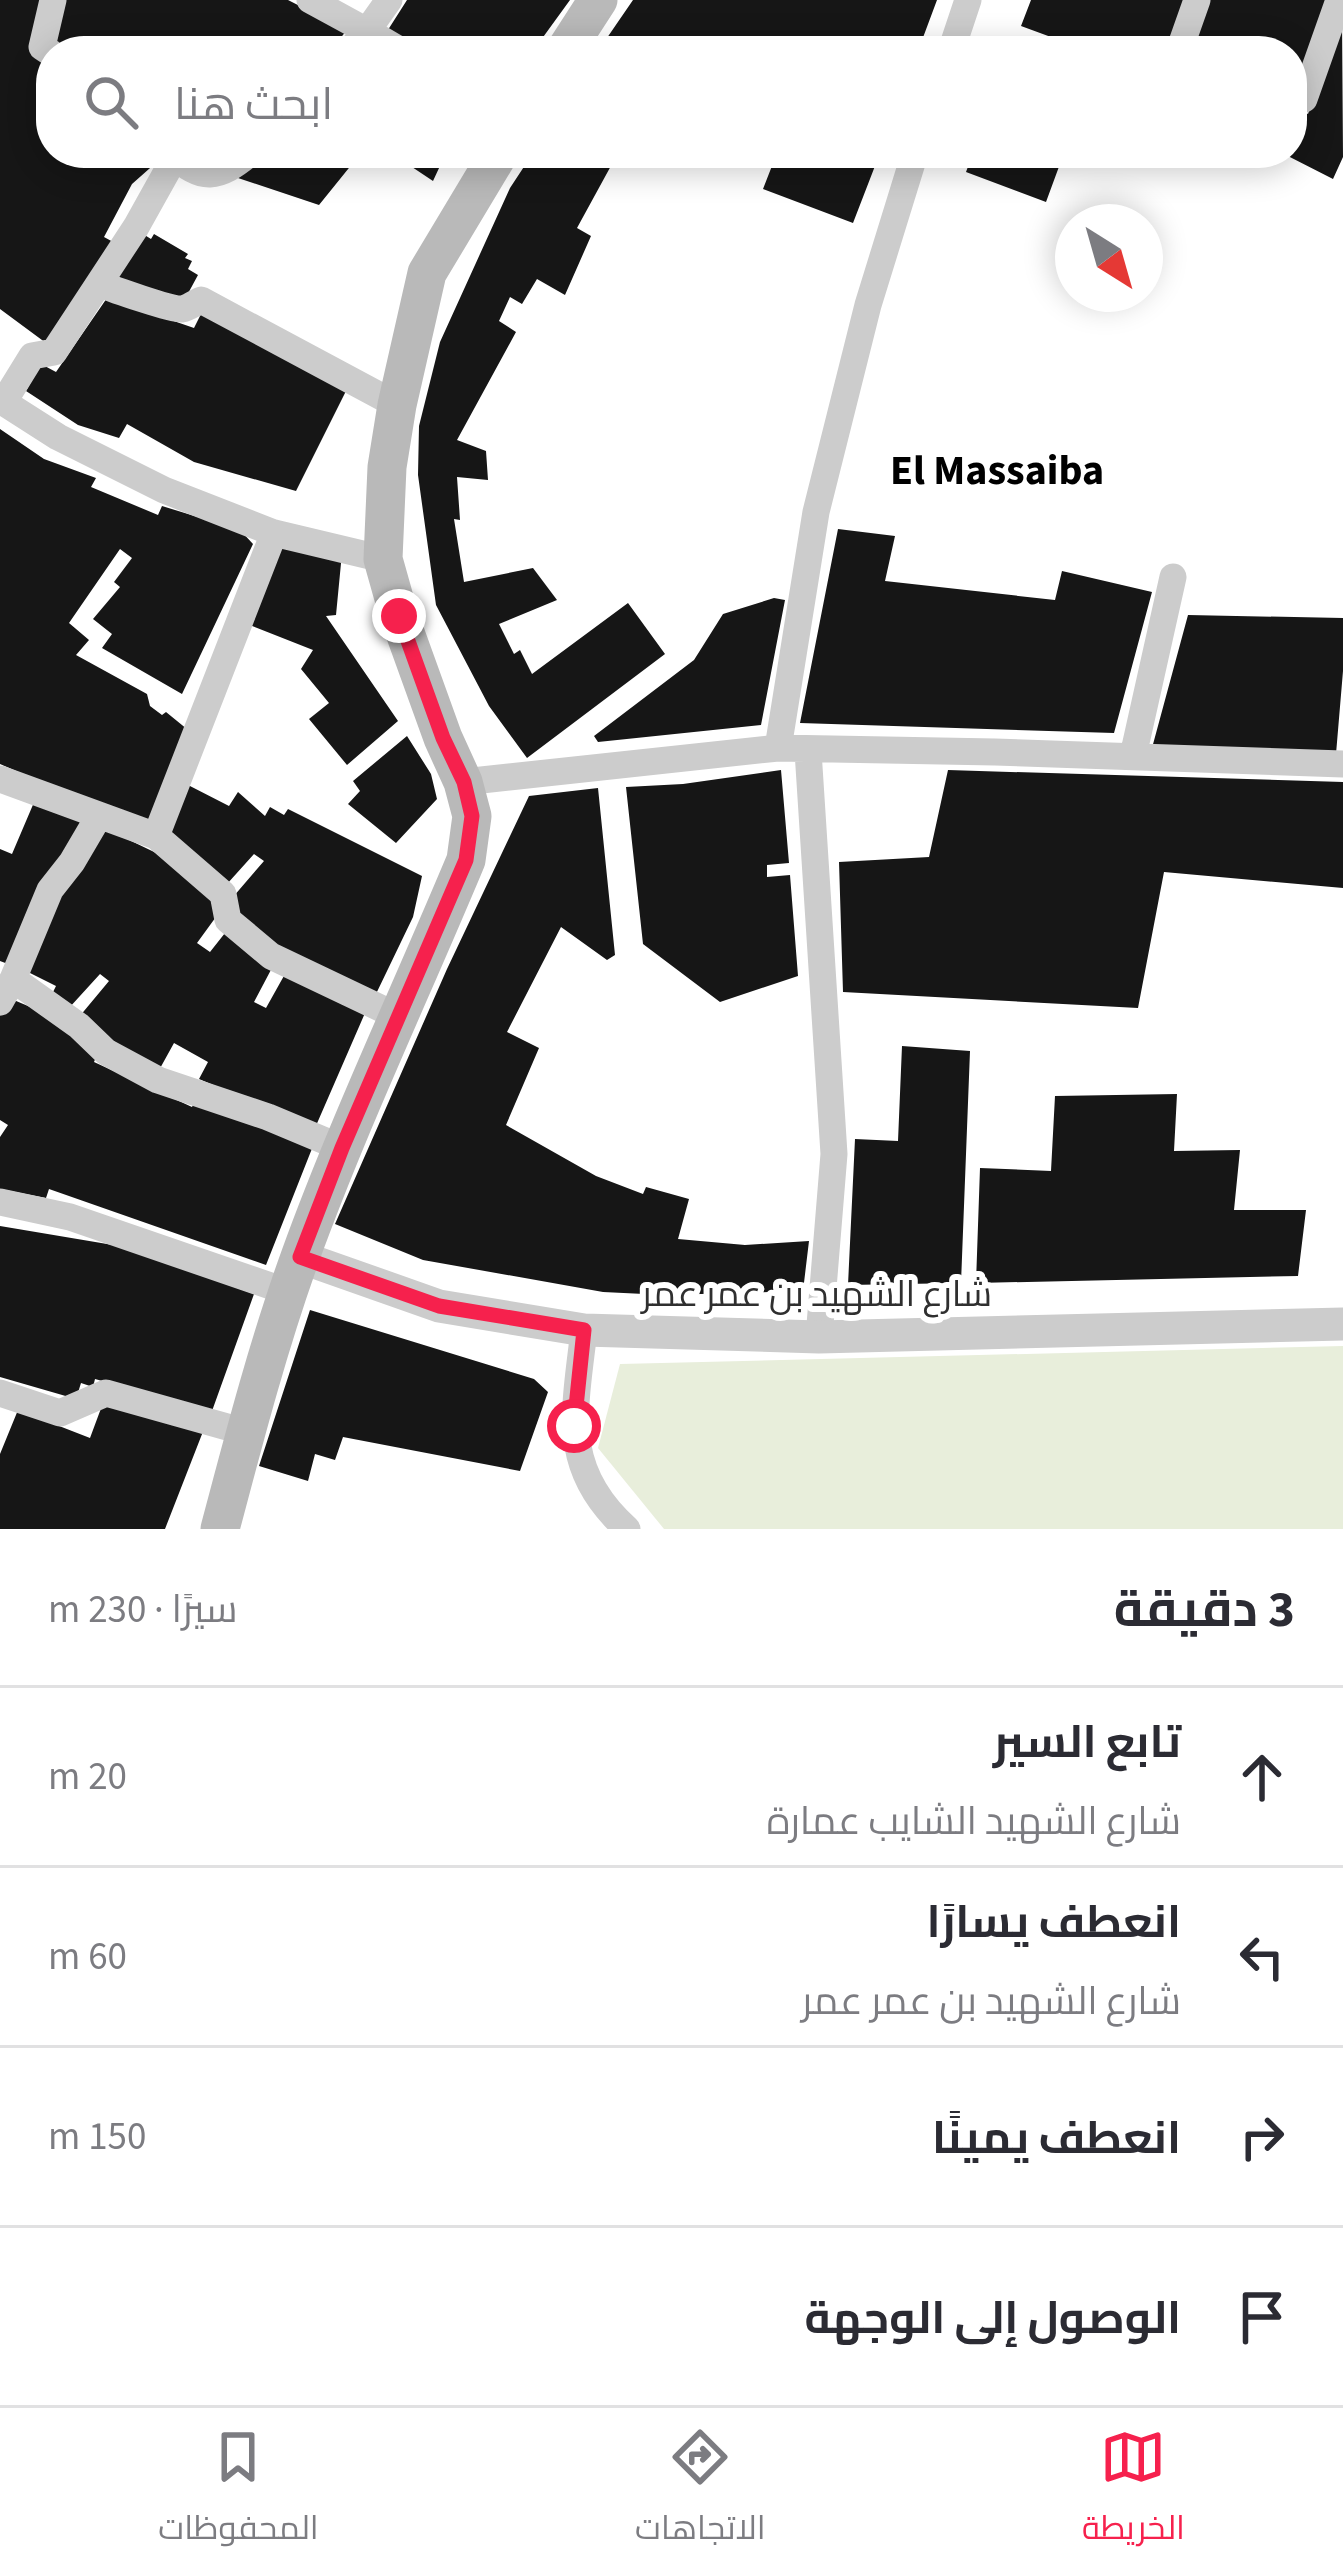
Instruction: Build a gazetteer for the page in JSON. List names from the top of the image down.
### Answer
{
  "streets": {
    "street": ["شارع الشهيد بن عمر عمر"]
  },
  "districts": ["El Massaiba"],
  "north": "bottom right",
  "page": {
    "search": "ابحث هنا",
    "heading": ["3 دقيقة", "سيرًا · 230 m"],
    "list": [
      ["تابع السير", "شارع الشهيد الشايب عمارة", "20 m"],
      ["انعطف يسارًا", "شارع الشهيد بن عمر عمر", "60 m"],
      ["انعطف يمينًا", "150 m"],
      "الوصول إلى الوجهة"
    ],
    "nav": ["الخريطة", "الاتجاهات", "المحفوظات"]
  }
}
